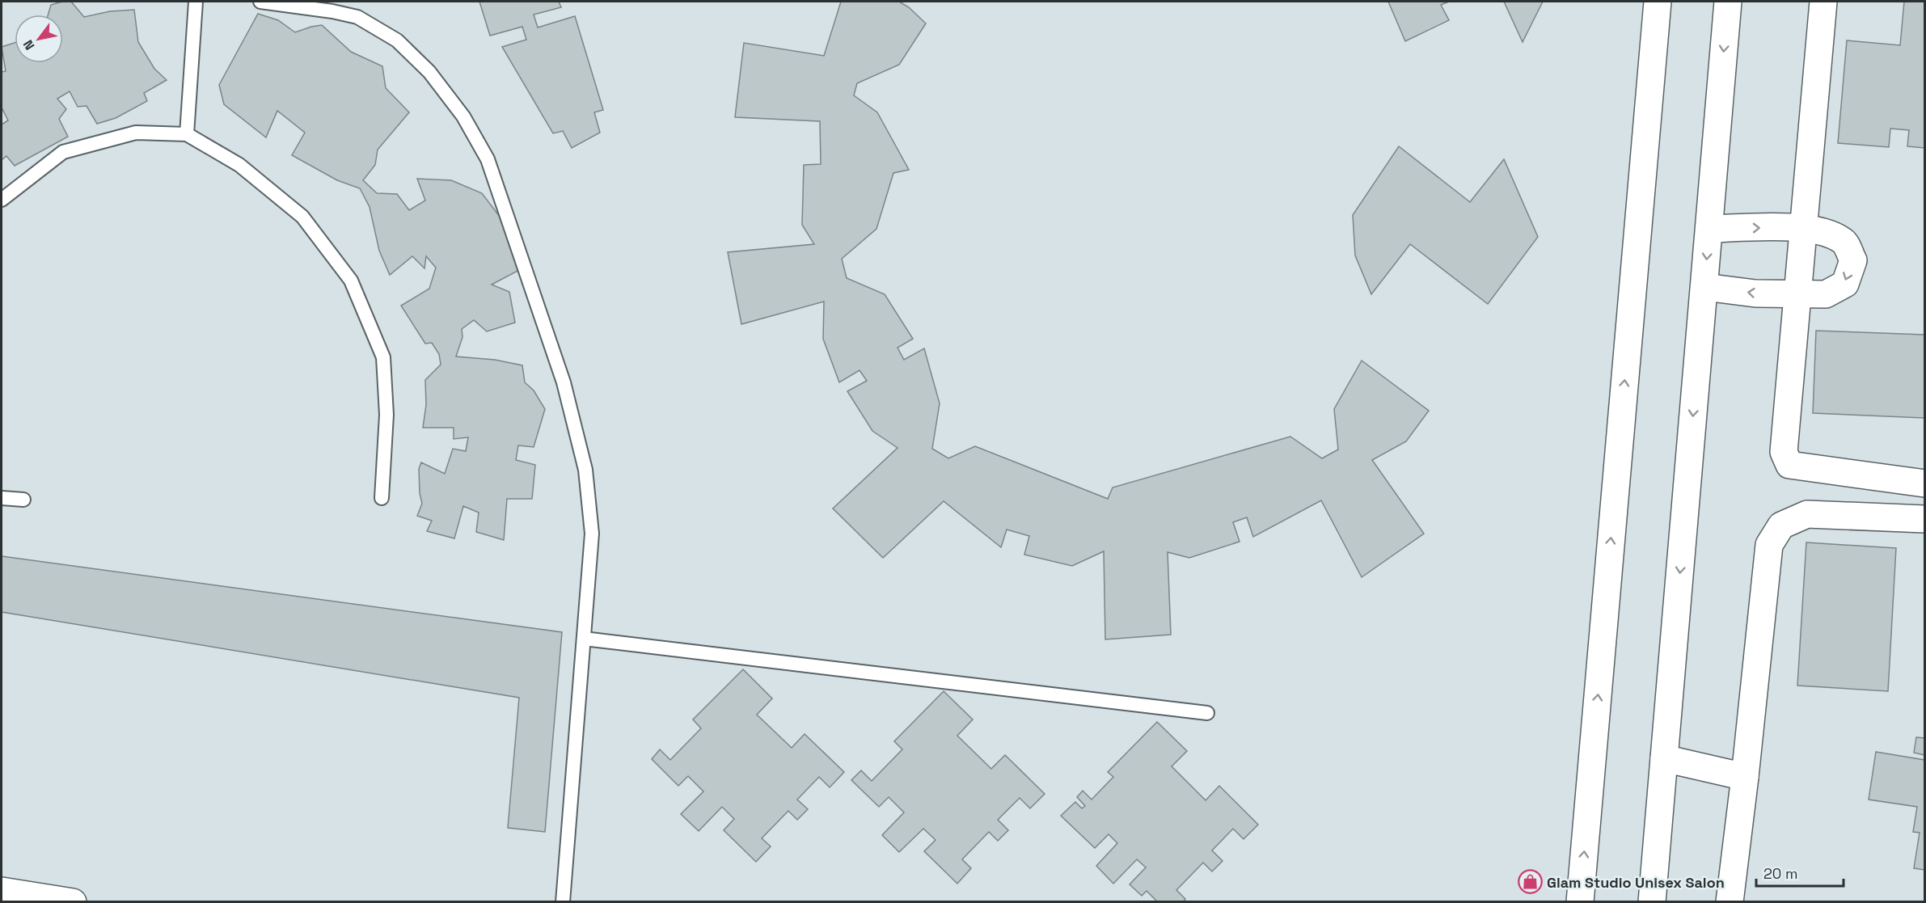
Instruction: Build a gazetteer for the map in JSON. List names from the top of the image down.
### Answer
{
  "places": {
    "shop": ["Glam Studio Unisex Salon"]
  },
  "scale_bar": "20 m",
  "north": "bottom left"
}
